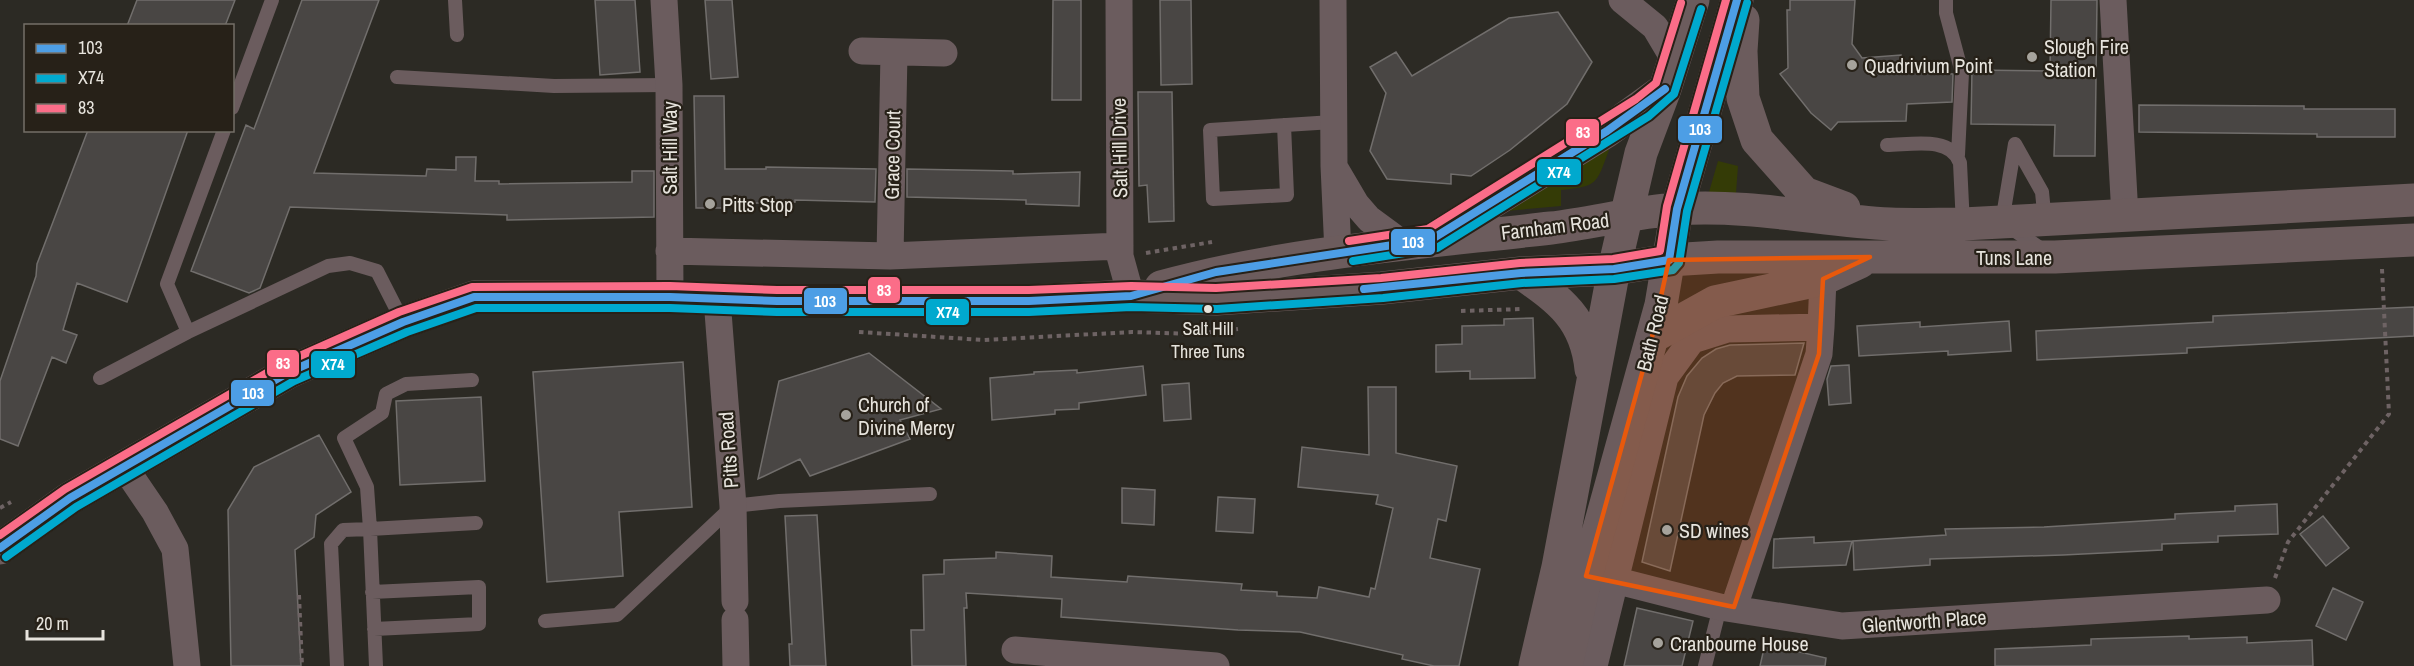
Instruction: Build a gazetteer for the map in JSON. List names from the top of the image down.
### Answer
{
  "streets": {
    "main road": ["Farnham Road", "Tuns Lane", "Bath Road"],
    "street": [
      "Salt Hill Way",
      "Salt Hill Drive",
      "Grace Court",
      "Pitts Road",
      "Glentworth Place"
    ]
  },
  "crossings": [
    ["Salt Hill Way", "Farnham Road"],
    ["Salt Hill Drive", "Farnham Road"],
    ["Farnham Road", "Tuns Lane"],
    ["Farnham Road", "Pitts Road"],
    ["Tuns Lane", "Bath Road"],
    ["Bath Road", "Glentworth Place"]
  ],
  "places": [
    "Slough Fire Station",
    "Quadrivium Point",
    "Pitts Stop",
    "Salt Hill Three Tuns",
    "Church of Divine Mercy",
    "SD wines",
    "Cranbourne House"
  ],
  "lines": ["transit line 103", "transit line 83", "transit line X74"],
  "legend": ["103", "X74", "83"],
  "scale_bar": "20 m"
}
